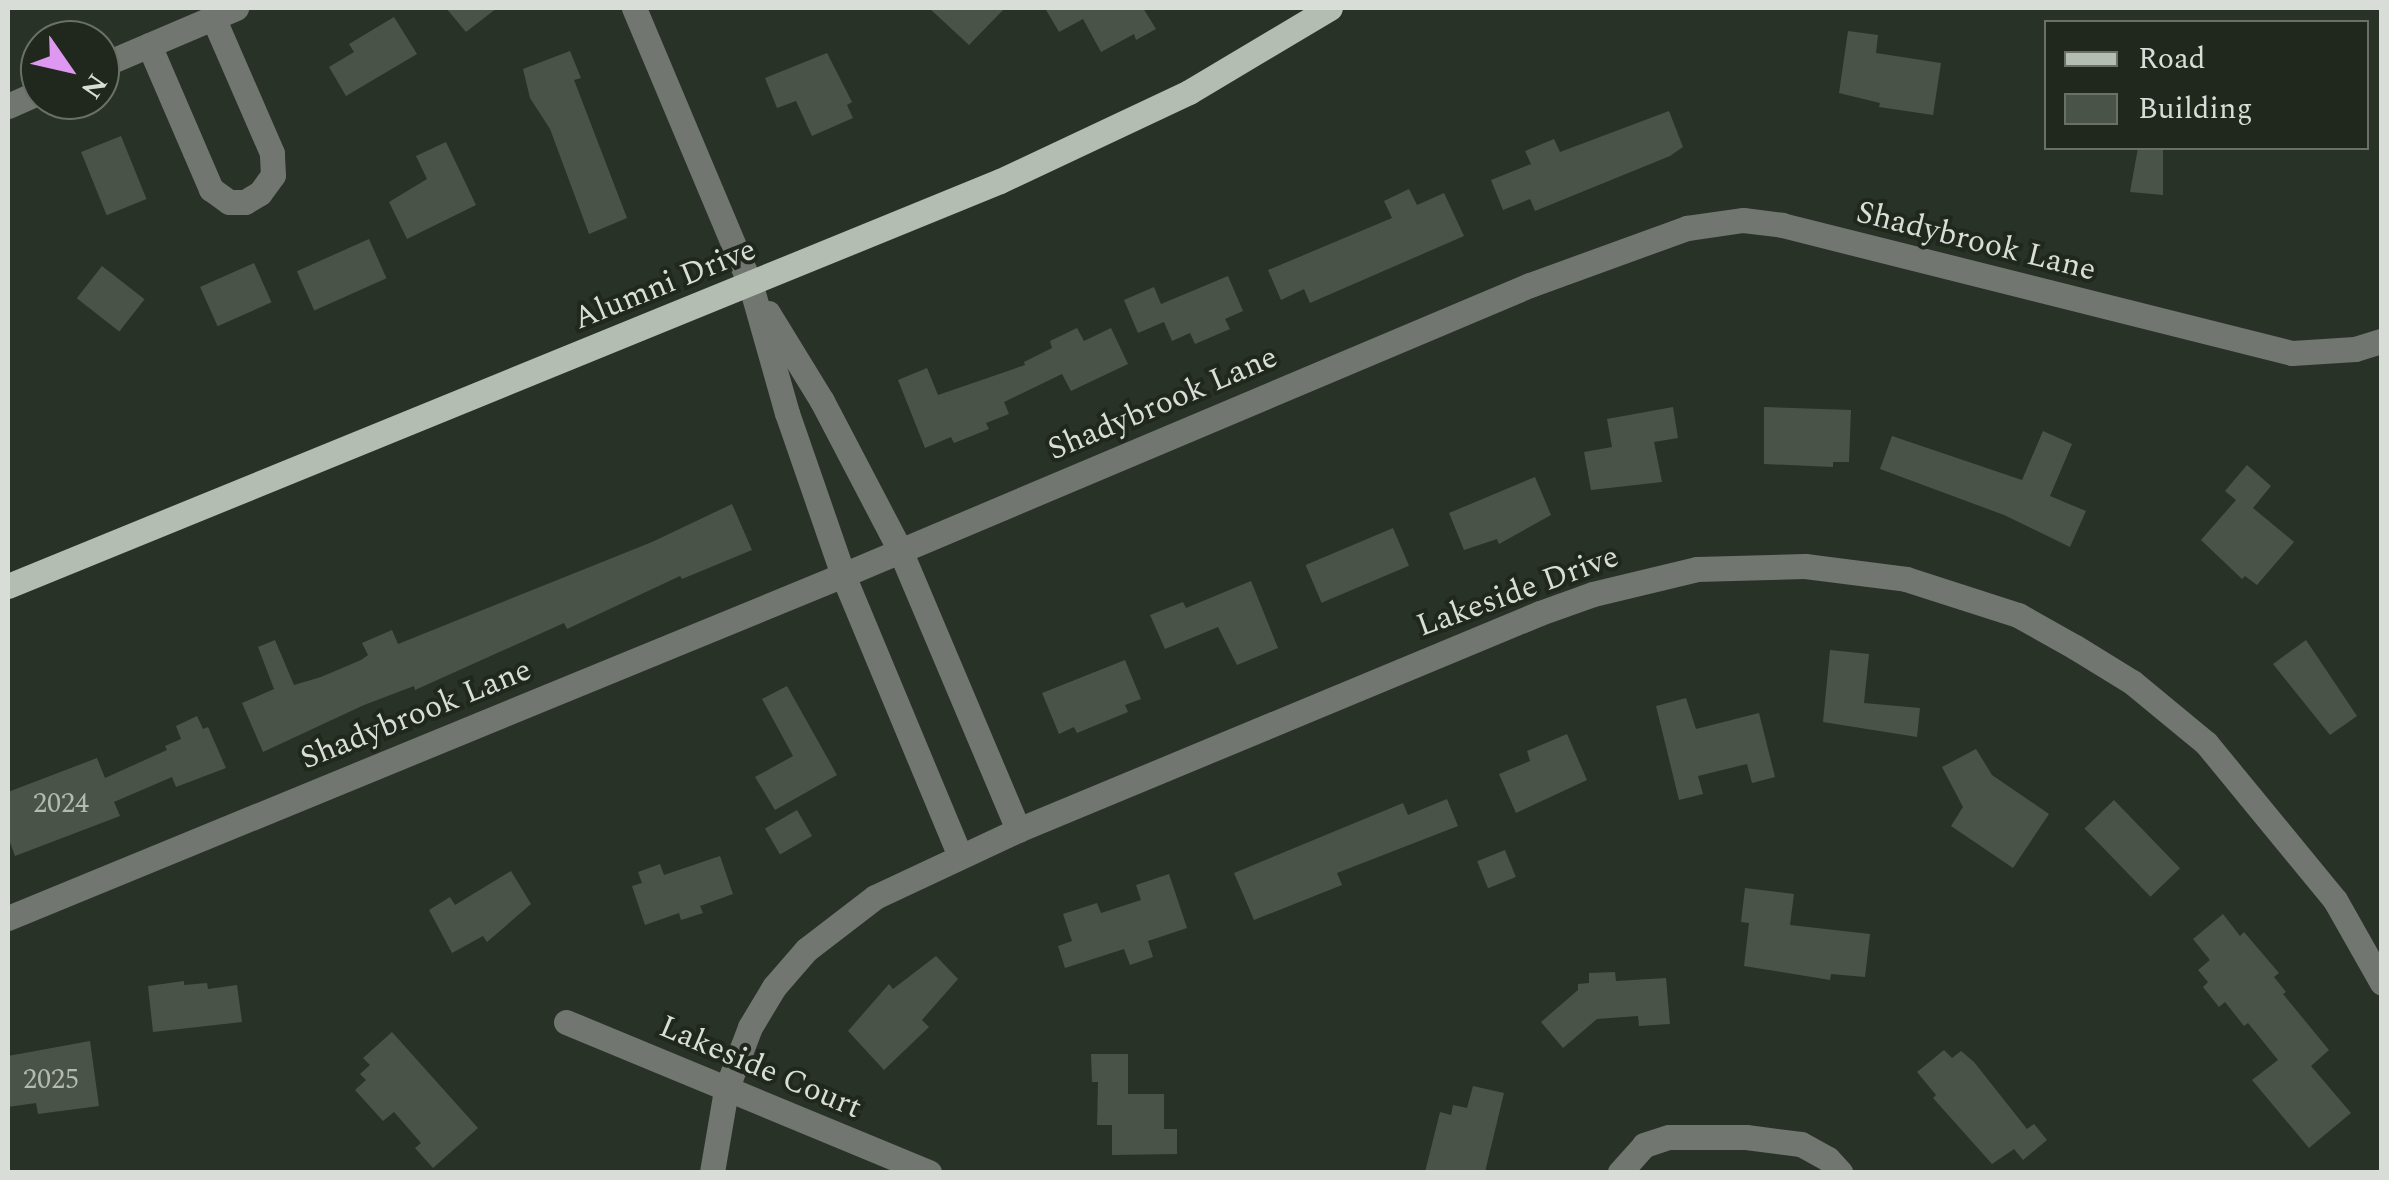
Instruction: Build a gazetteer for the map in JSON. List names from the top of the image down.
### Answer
{
  "streets": {
    "main road": ["Alumni Drive"],
    "street": ["Shadybrook Lane", "Lakeside Drive", "Lakeside Court"]
  },
  "crossings": [
    ["Lakeside Drive", "Lakeside Court"]
  ],
  "house_numbers": ["2024", "2025"],
  "legend": ["Road", "Building"],
  "north": "bottom right"
}
